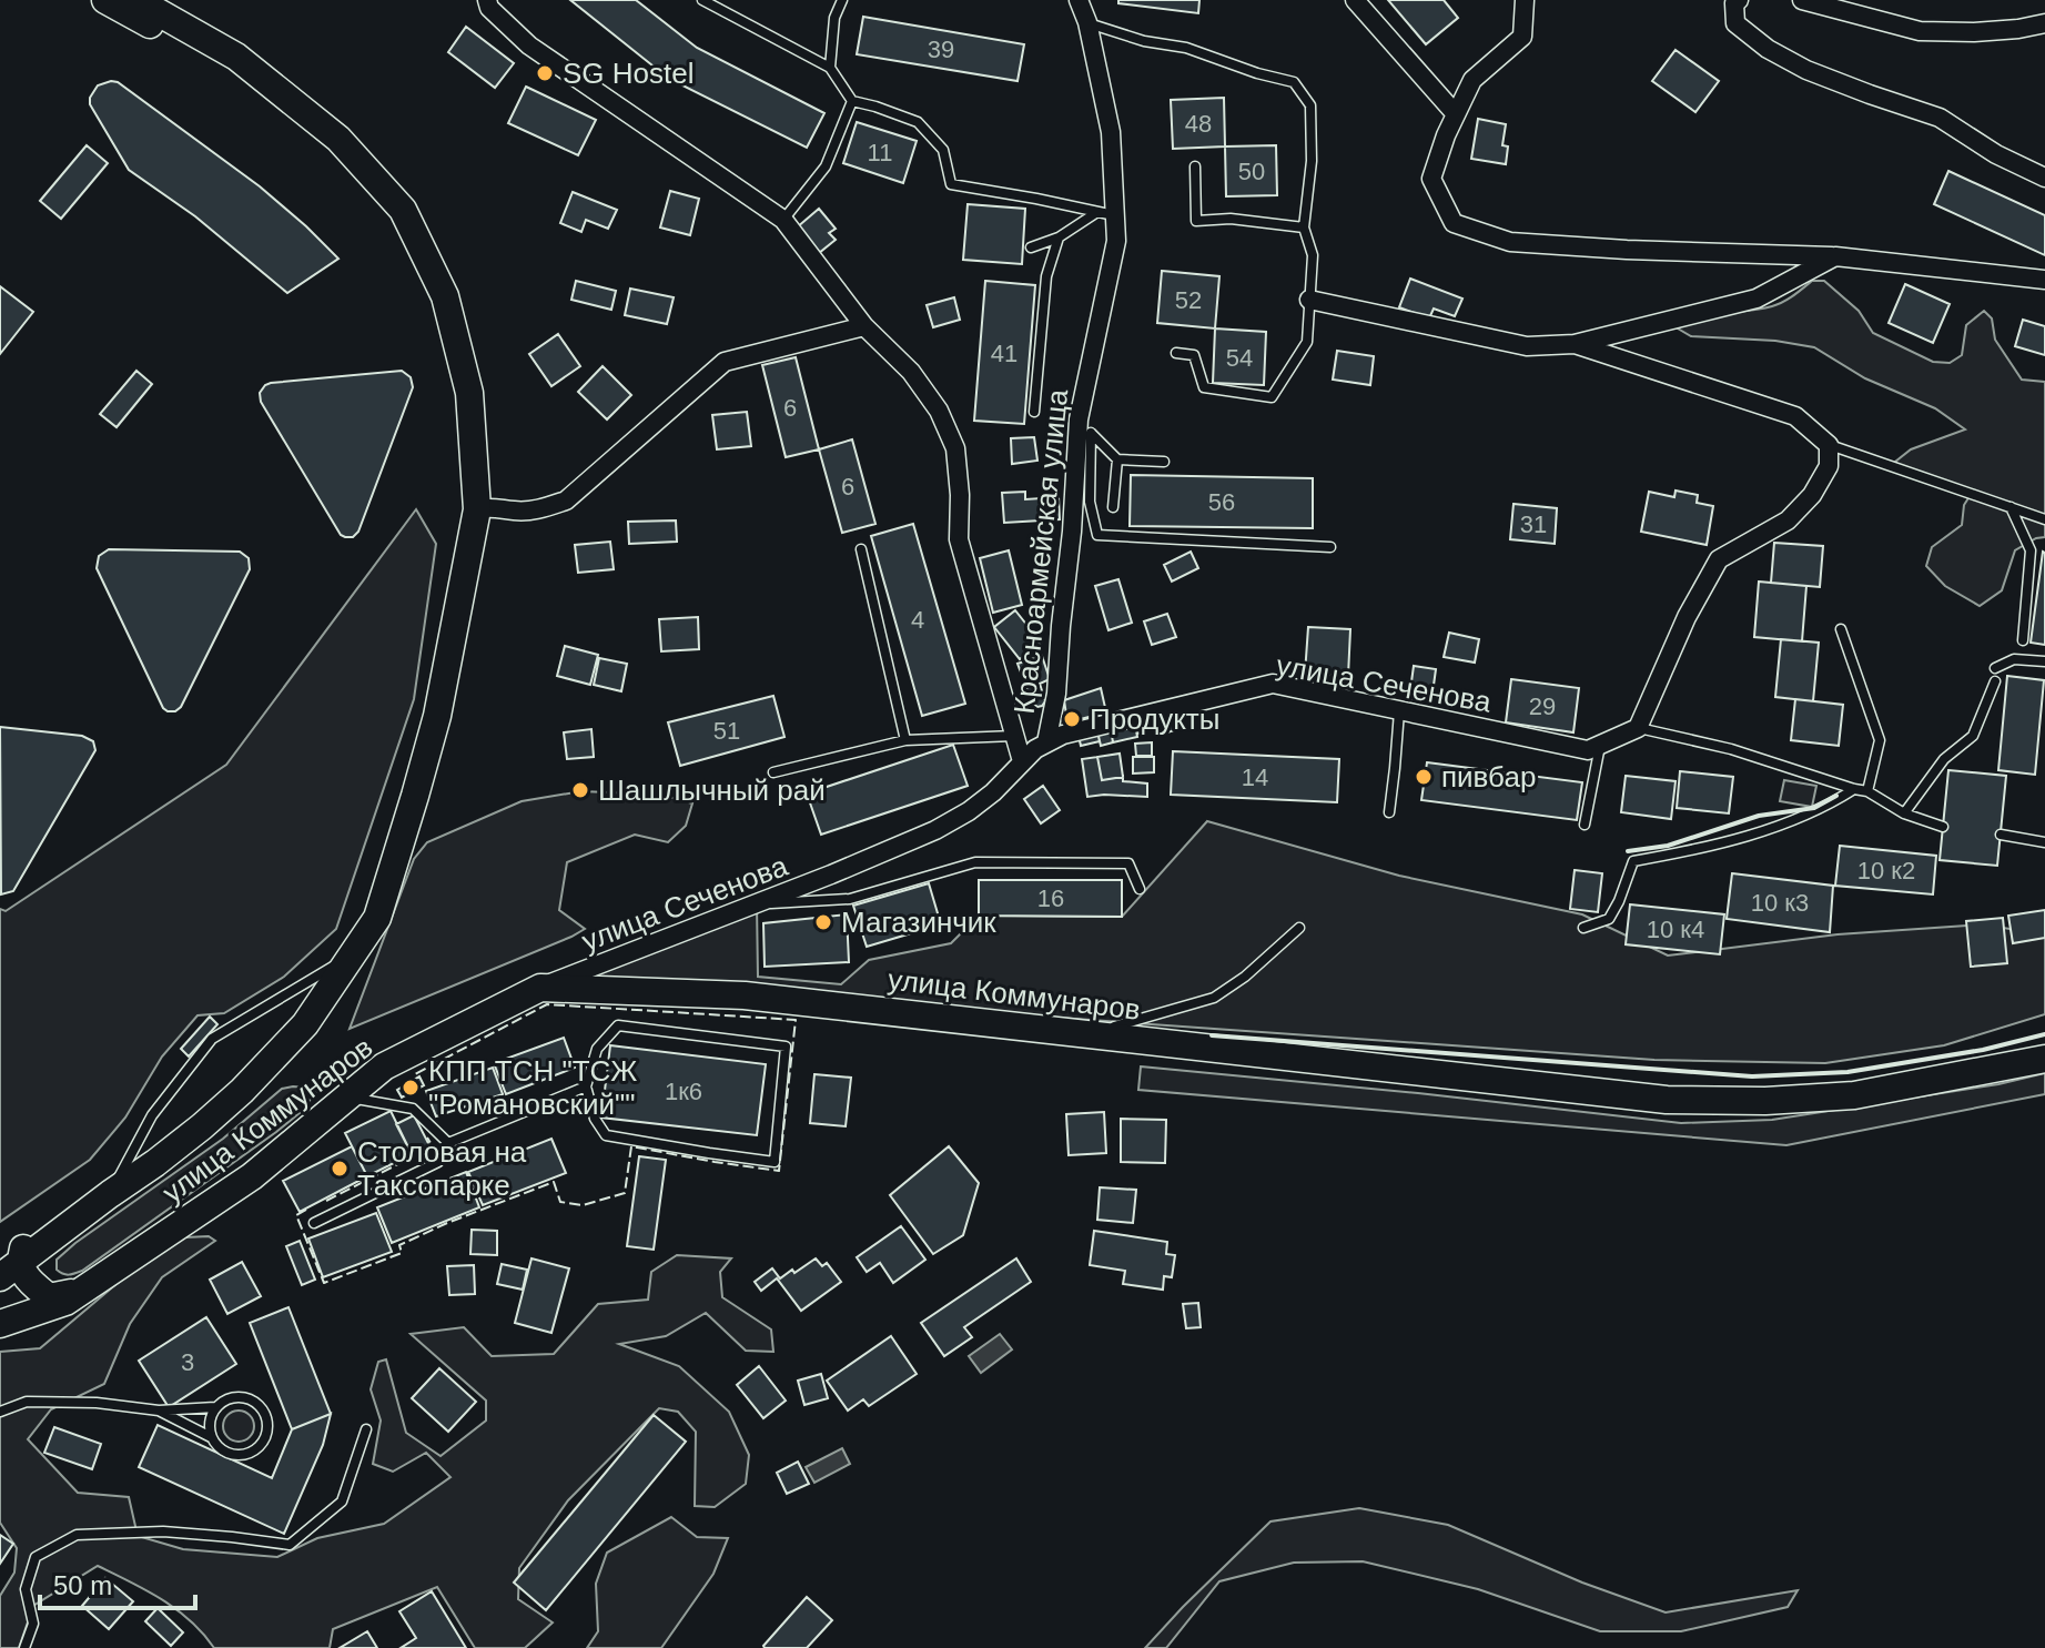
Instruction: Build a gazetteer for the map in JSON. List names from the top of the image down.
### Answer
{
  "streets": {
    "main road": ["улица Коммунаров"],
    "street": ["Красноармейская улица", "улица Сеченова"]
  },
  "crossings": [
    ["Красноармейская улица", "улица Сеченова"],
    ["улица Сеченова", "улица Коммунаров"]
  ],
  "places": [
    "SG Hostel",
    "Продукты",
    "пивбар",
    "Шашлычный рай",
    "Магазинчик",
    "КПП ТСН \"ТСЖ \"Романовский\"\"",
    "Столовая на Таксопарке"
  ],
  "house_numbers": [
    "39",
    "48",
    "11",
    "50",
    "52",
    "41",
    "54",
    "6",
    "6",
    "56",
    "31",
    "4",
    "29",
    "51",
    "14",
    "10 к2",
    "16",
    "10 к3",
    "10 к4",
    "1к6",
    "3"
  ],
  "scale_bar": "50 m"
}
